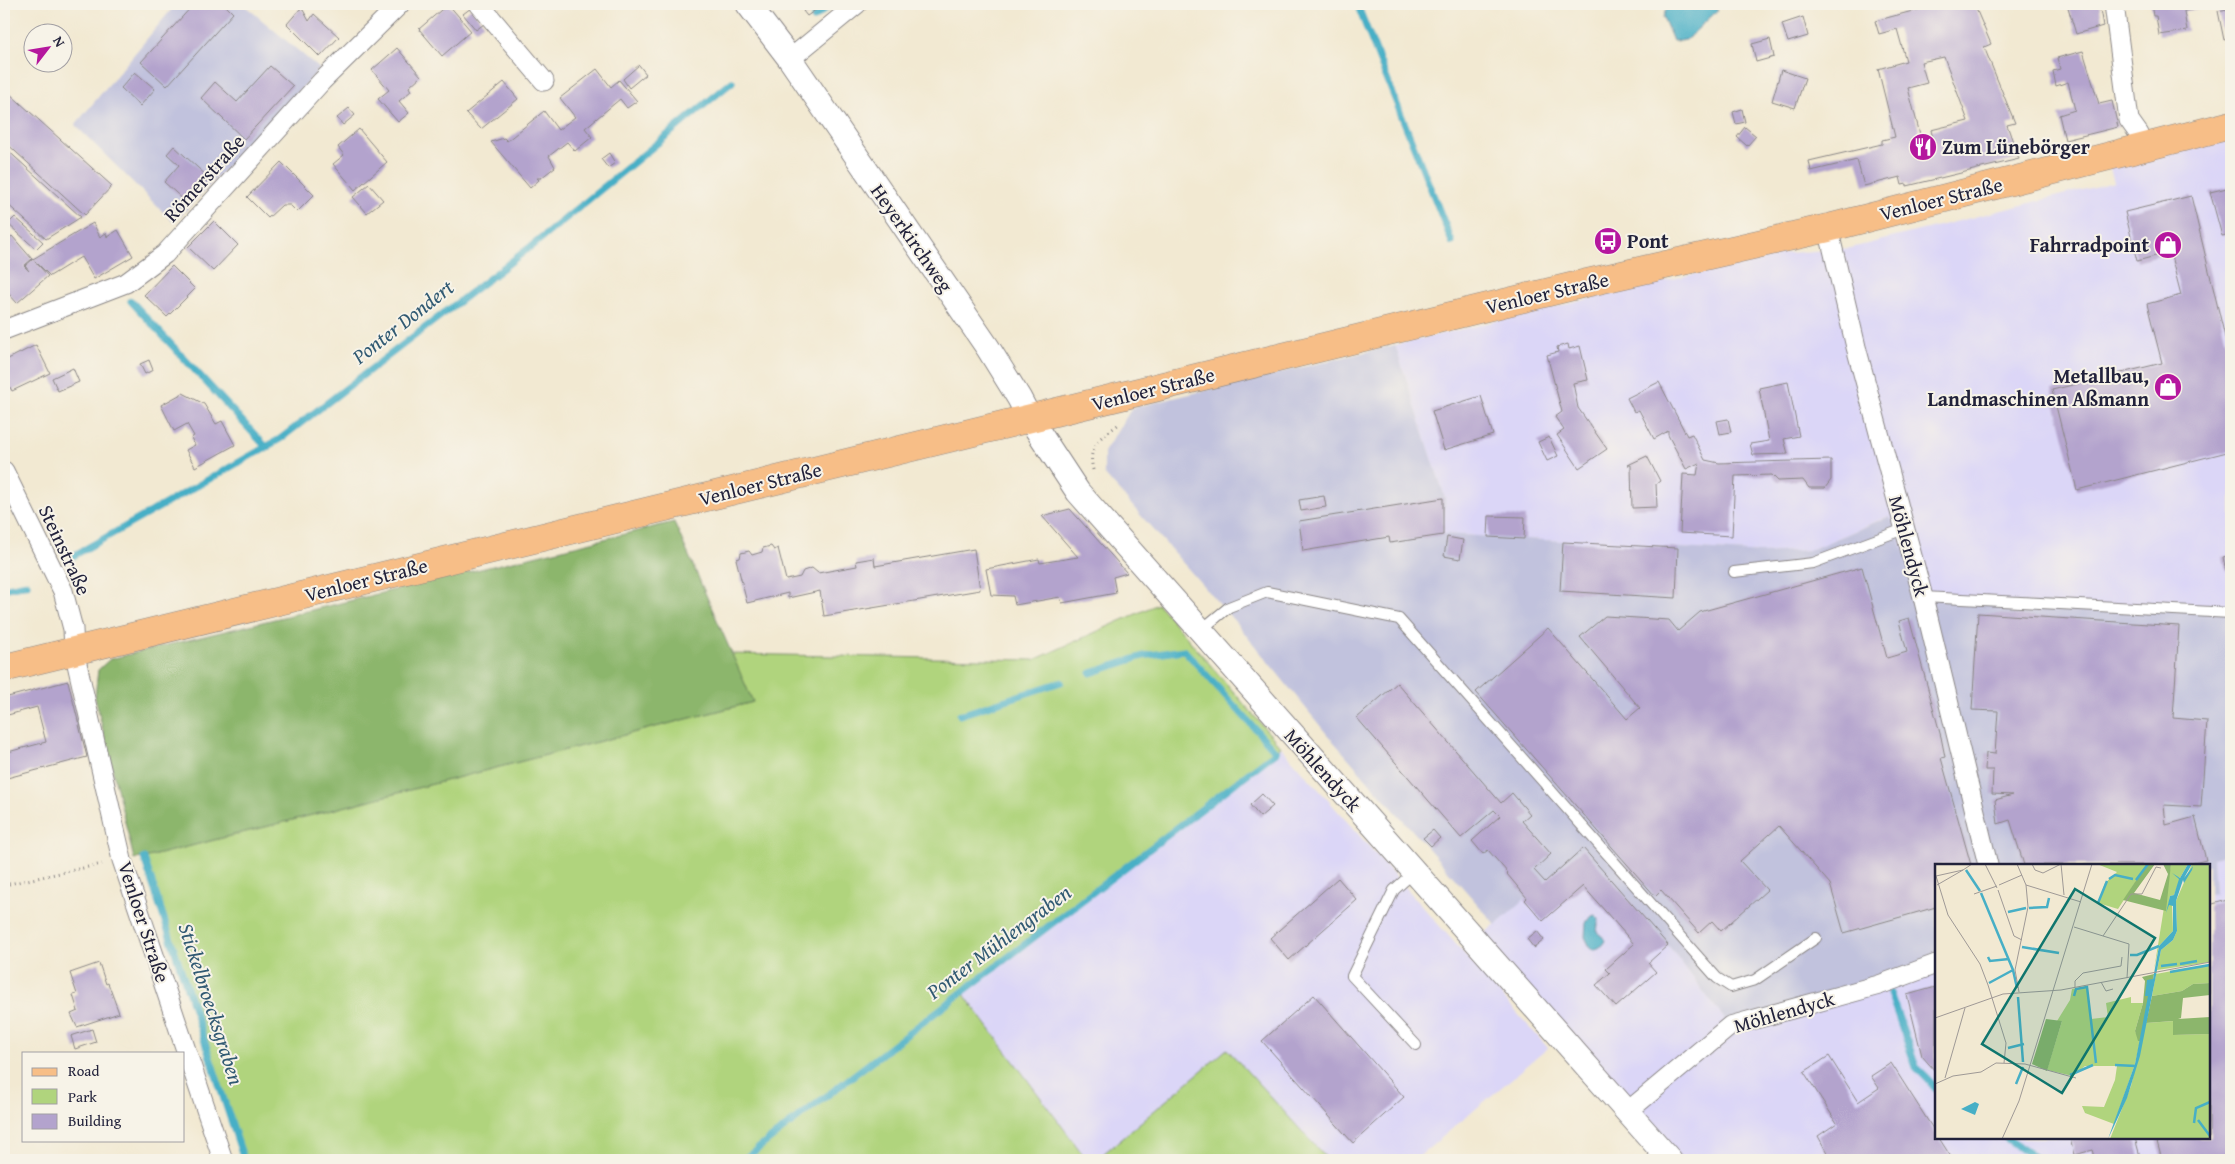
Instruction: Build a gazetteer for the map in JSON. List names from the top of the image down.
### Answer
{
  "streets": {
    "main road": ["Venloer Straße"],
    "street": [
      "Römerstraße",
      "Heyerkirchweg",
      "Möhlendyck",
      "Steinstraße"
    ]
  },
  "crossings": [
    ["Venloer Straße", "Heyerkirchweg"],
    ["Venloer Straße", "Möhlendyck"],
    ["Venloer Straße", "Steinstraße"],
    ["Heyerkirchweg", "Möhlendyck"]
  ],
  "water": ["Ponter Dondert", "Ponter Mühlengraben", "Stickelbroecksgraben"],
  "places": {
    "restaurant": ["Zum Lünebörger"],
    "bus stop": ["Pont"],
    "shop": ["Fahrradpoint", "Metallbau, Landmaschinen Aßmann"]
  },
  "legend": ["Road", "Park", "Building"],
  "north": "top right"
}
